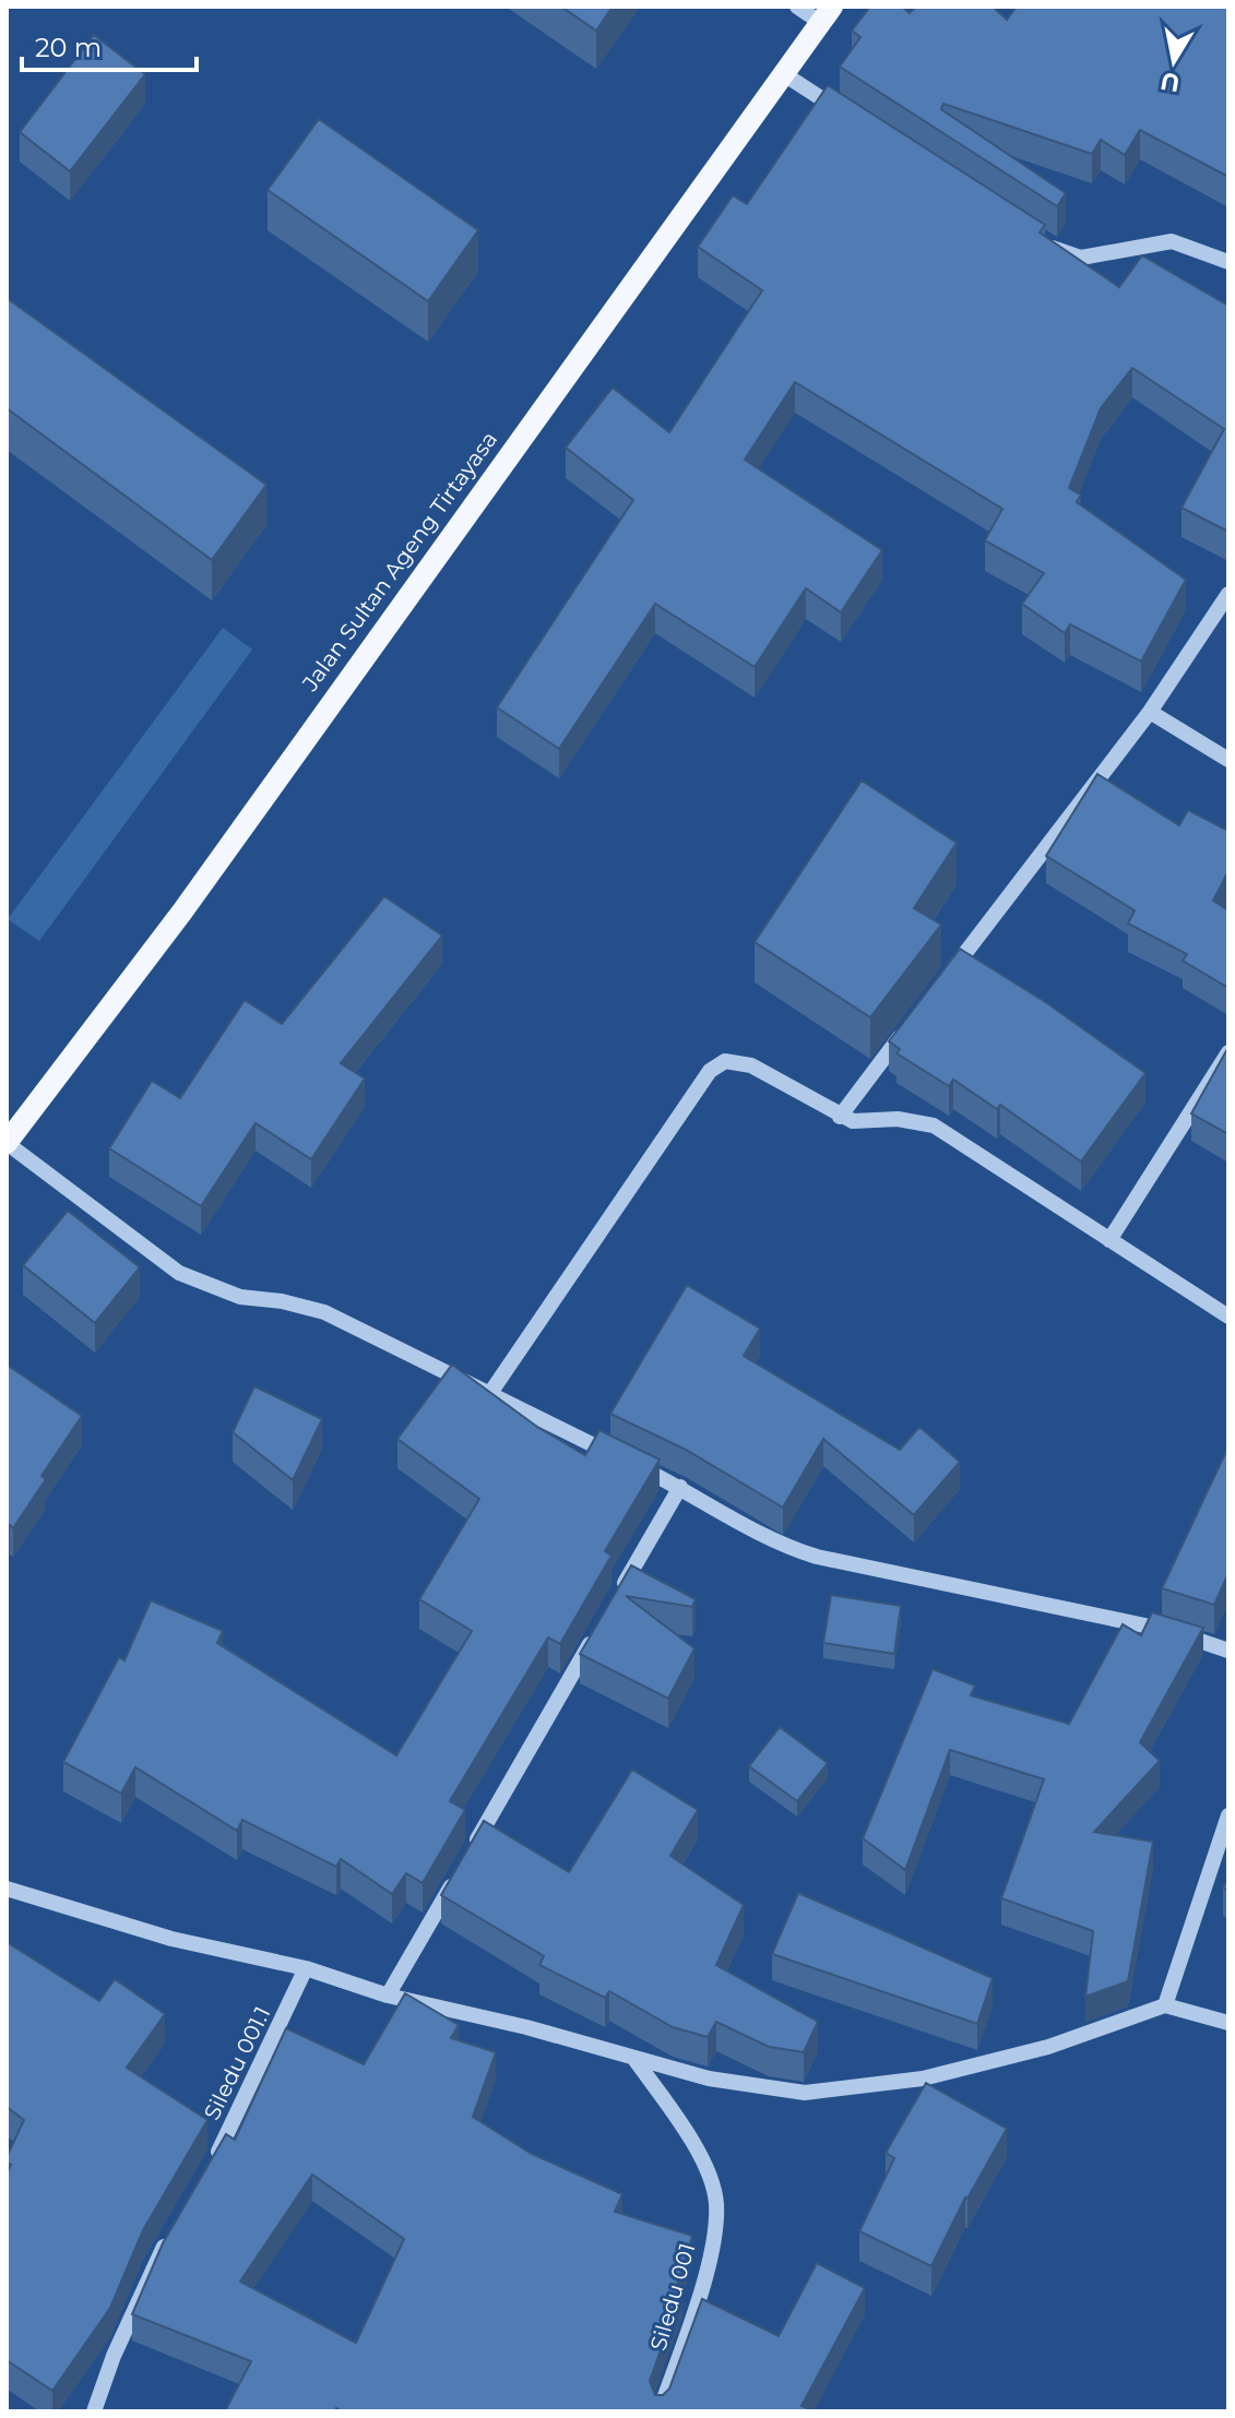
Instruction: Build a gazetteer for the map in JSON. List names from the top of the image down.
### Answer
{
  "streets": {
    "main road": ["Jalan Sultan Ageng Tirtayasa"],
    "street": ["Siledu 001.1", "Siledu 001"]
  },
  "scale_bar": "20 m",
  "north": "bottom"
}
